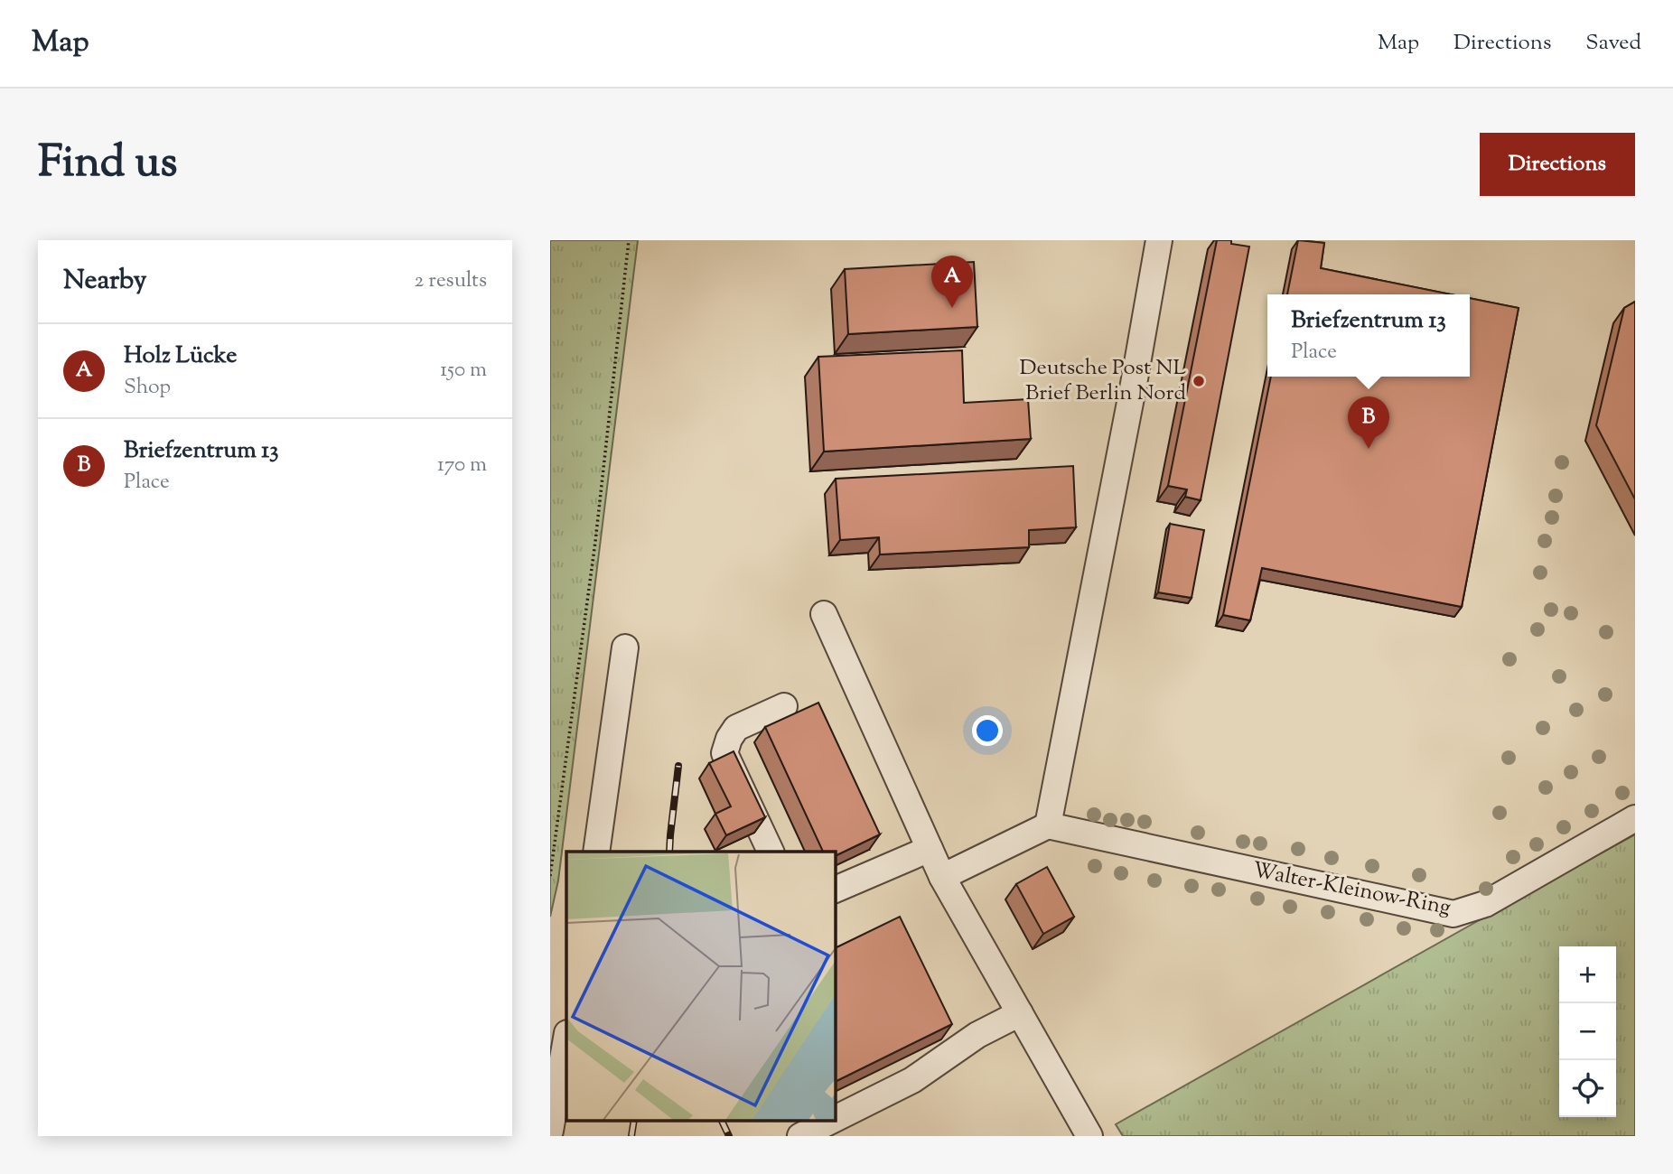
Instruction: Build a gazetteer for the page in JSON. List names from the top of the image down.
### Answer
{
  "streets": {
    "street": ["Walter-Kleinow-Ring"]
  },
  "places": ["Deutsche Post NL Brief Berlin Nord"],
  "page": {
    "header": "Map",
    "nav": ["Map", "Directions", "Saved"],
    "title": "Find us",
    "buttons": "Directions",
    "heading": ["Nearby", "2 results"],
    "pins": ["A", "B"],
    "popup": ["Briefzentrum 13", "Place"],
    "list": [
      {
        "mark": "A",
        "name": "Holz Lücke",
        "note": "Shop",
        "value": "150 m"
      },
      {
        "mark": "B",
        "name": "Briefzentrum 13",
        "note": "Place",
        "value": "170 m"
      }
    ],
    "map_buttons": ["+", "−"]
  }
}
